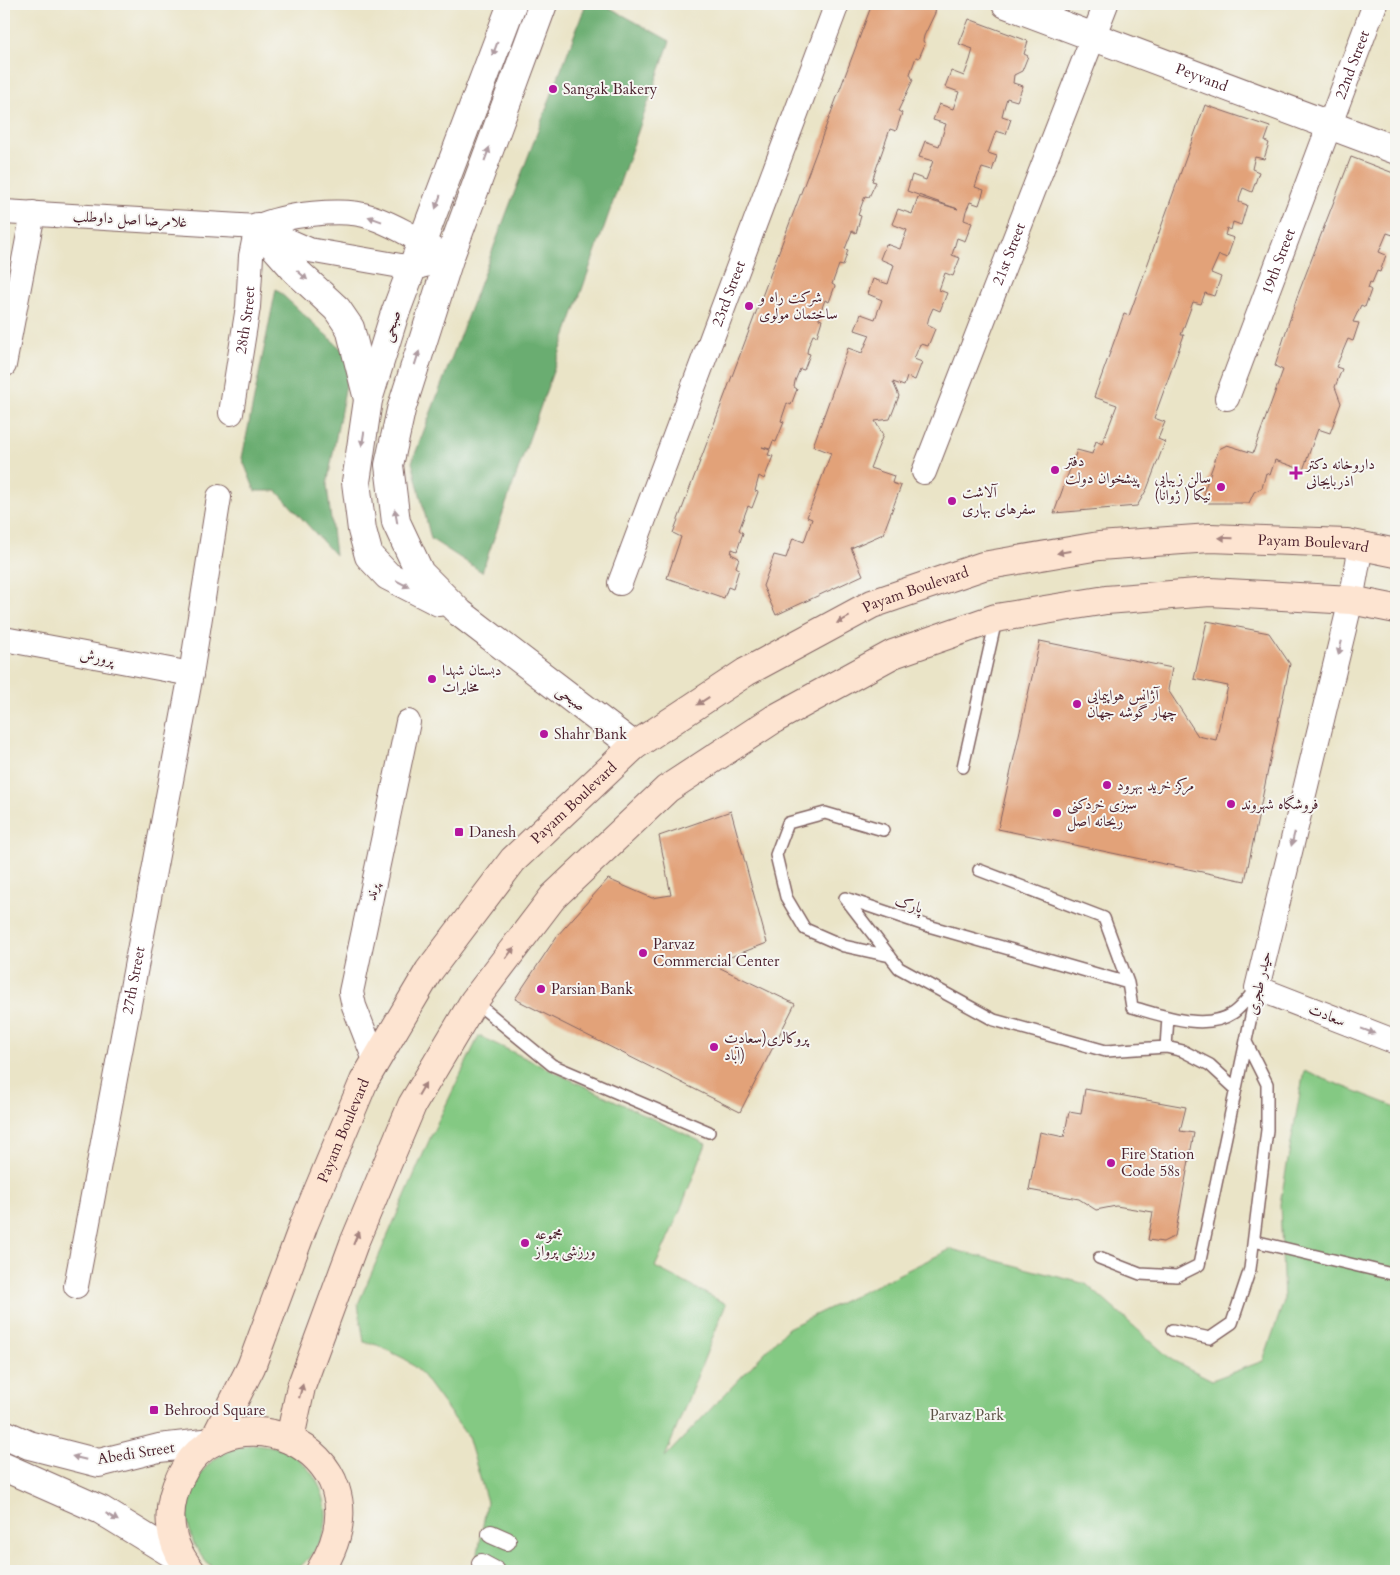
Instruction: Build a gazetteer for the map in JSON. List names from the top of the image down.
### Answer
{
  "streets": {
    "main road": ["Payam Boulevard"],
    "street": [
      "22nd Street",
      "Peyvand",
      "غلامرضا اصل داوطلب",
      "21st Street",
      "19th Street",
      "23rd Street",
      "28th Street",
      "صبحی",
      "پرورش",
      "پرند",
      "27th Street",
      "حیدر طجری",
      "سعادت",
      "Abedi Street"
    ],
    "lane": ["پارک"]
  },
  "crossings": [
    ["22nd Street", "Peyvand"],
    ["22nd Street", "19th Street"],
    ["Peyvand", "21st Street"],
    ["Peyvand", "19th Street"],
    ["غلامرضا اصل داوطلب", "28th Street"],
    ["غلامرضا اصل داوطلب", "صبحی"],
    ["صبحی", "Payam Boulevard"],
    ["Payam Boulevard", "پرند"],
    ["Payam Boulevard", "حیدر طجری"],
    ["Payam Boulevard", "Abedi Street"],
    ["پرورش", "27th Street"],
    ["حیدر طجری", "سعادت"]
  ],
  "one_way": ["حیدر طجری", "سعادت", "Abedi Street"],
  "parks": ["Parvaz Park"],
  "places": {
    "other": [
      "Sangak Bakery",
      "شرکت راه و ساختمان مولوی",
      "دفتر پیشخوان دولت",
      "سالن زیبایی نیکا ( ژوانا)",
      "آلاشت سفرهای بهاری",
      "دبستان شهدا مخابرات",
      "آژانس هواپیمایی چهار گوشه جهان",
      "Shahr Bank",
      "مرکز خرید بهرود",
      "فروشگاه شهروند",
      "سبزی خردکنی ریحانه اصل",
      "Parvaz Commercial Center",
      "Parsian Bank",
      "پروکالری(سعادت آباد)",
      "Fire Station Code 58s",
      "مجموعه ورزشی پرواز"
    ],
    "health": ["داروخانه دکتر اذربایجانی"],
    "transit": ["Danesh", "Behrood Square"]
  }
}
